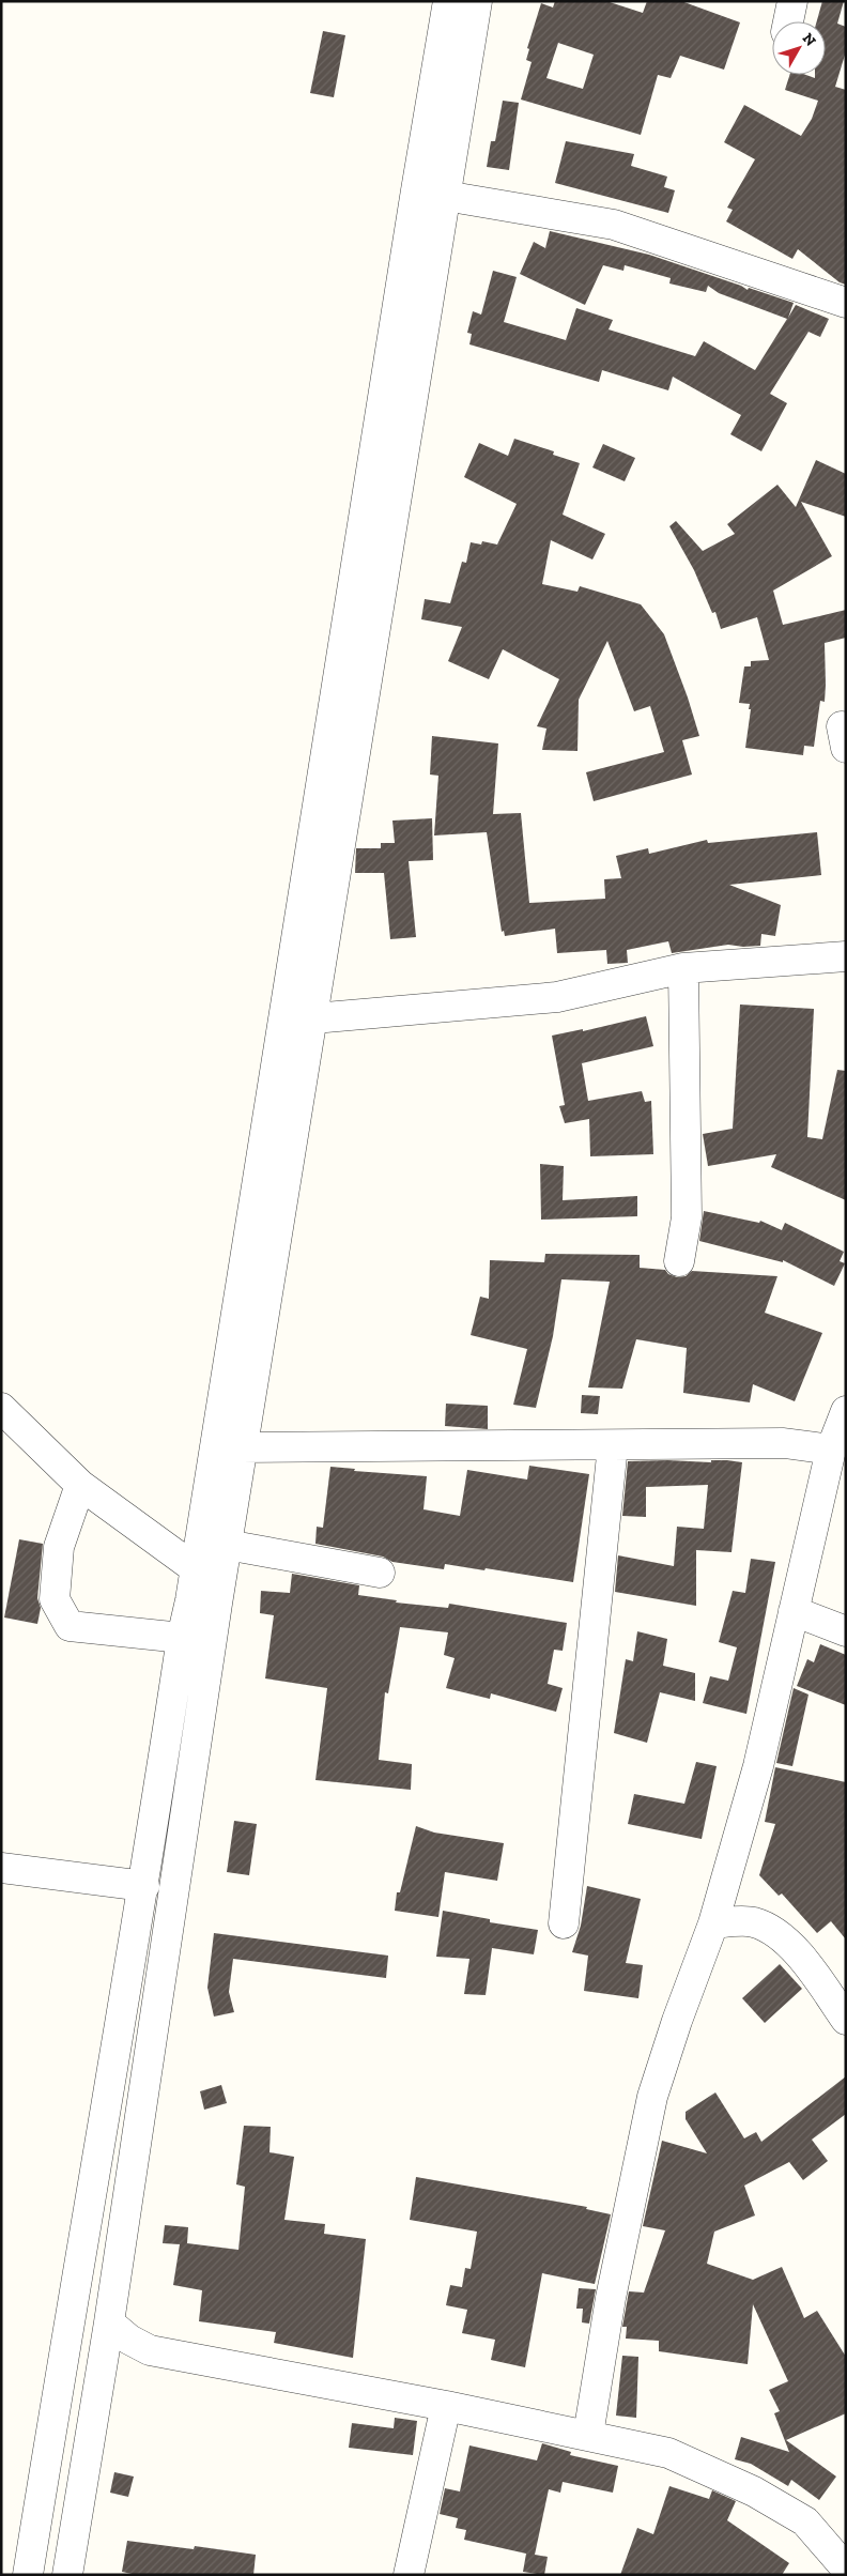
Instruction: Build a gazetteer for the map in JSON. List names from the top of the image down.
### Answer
{
  "north": "top right"
}
